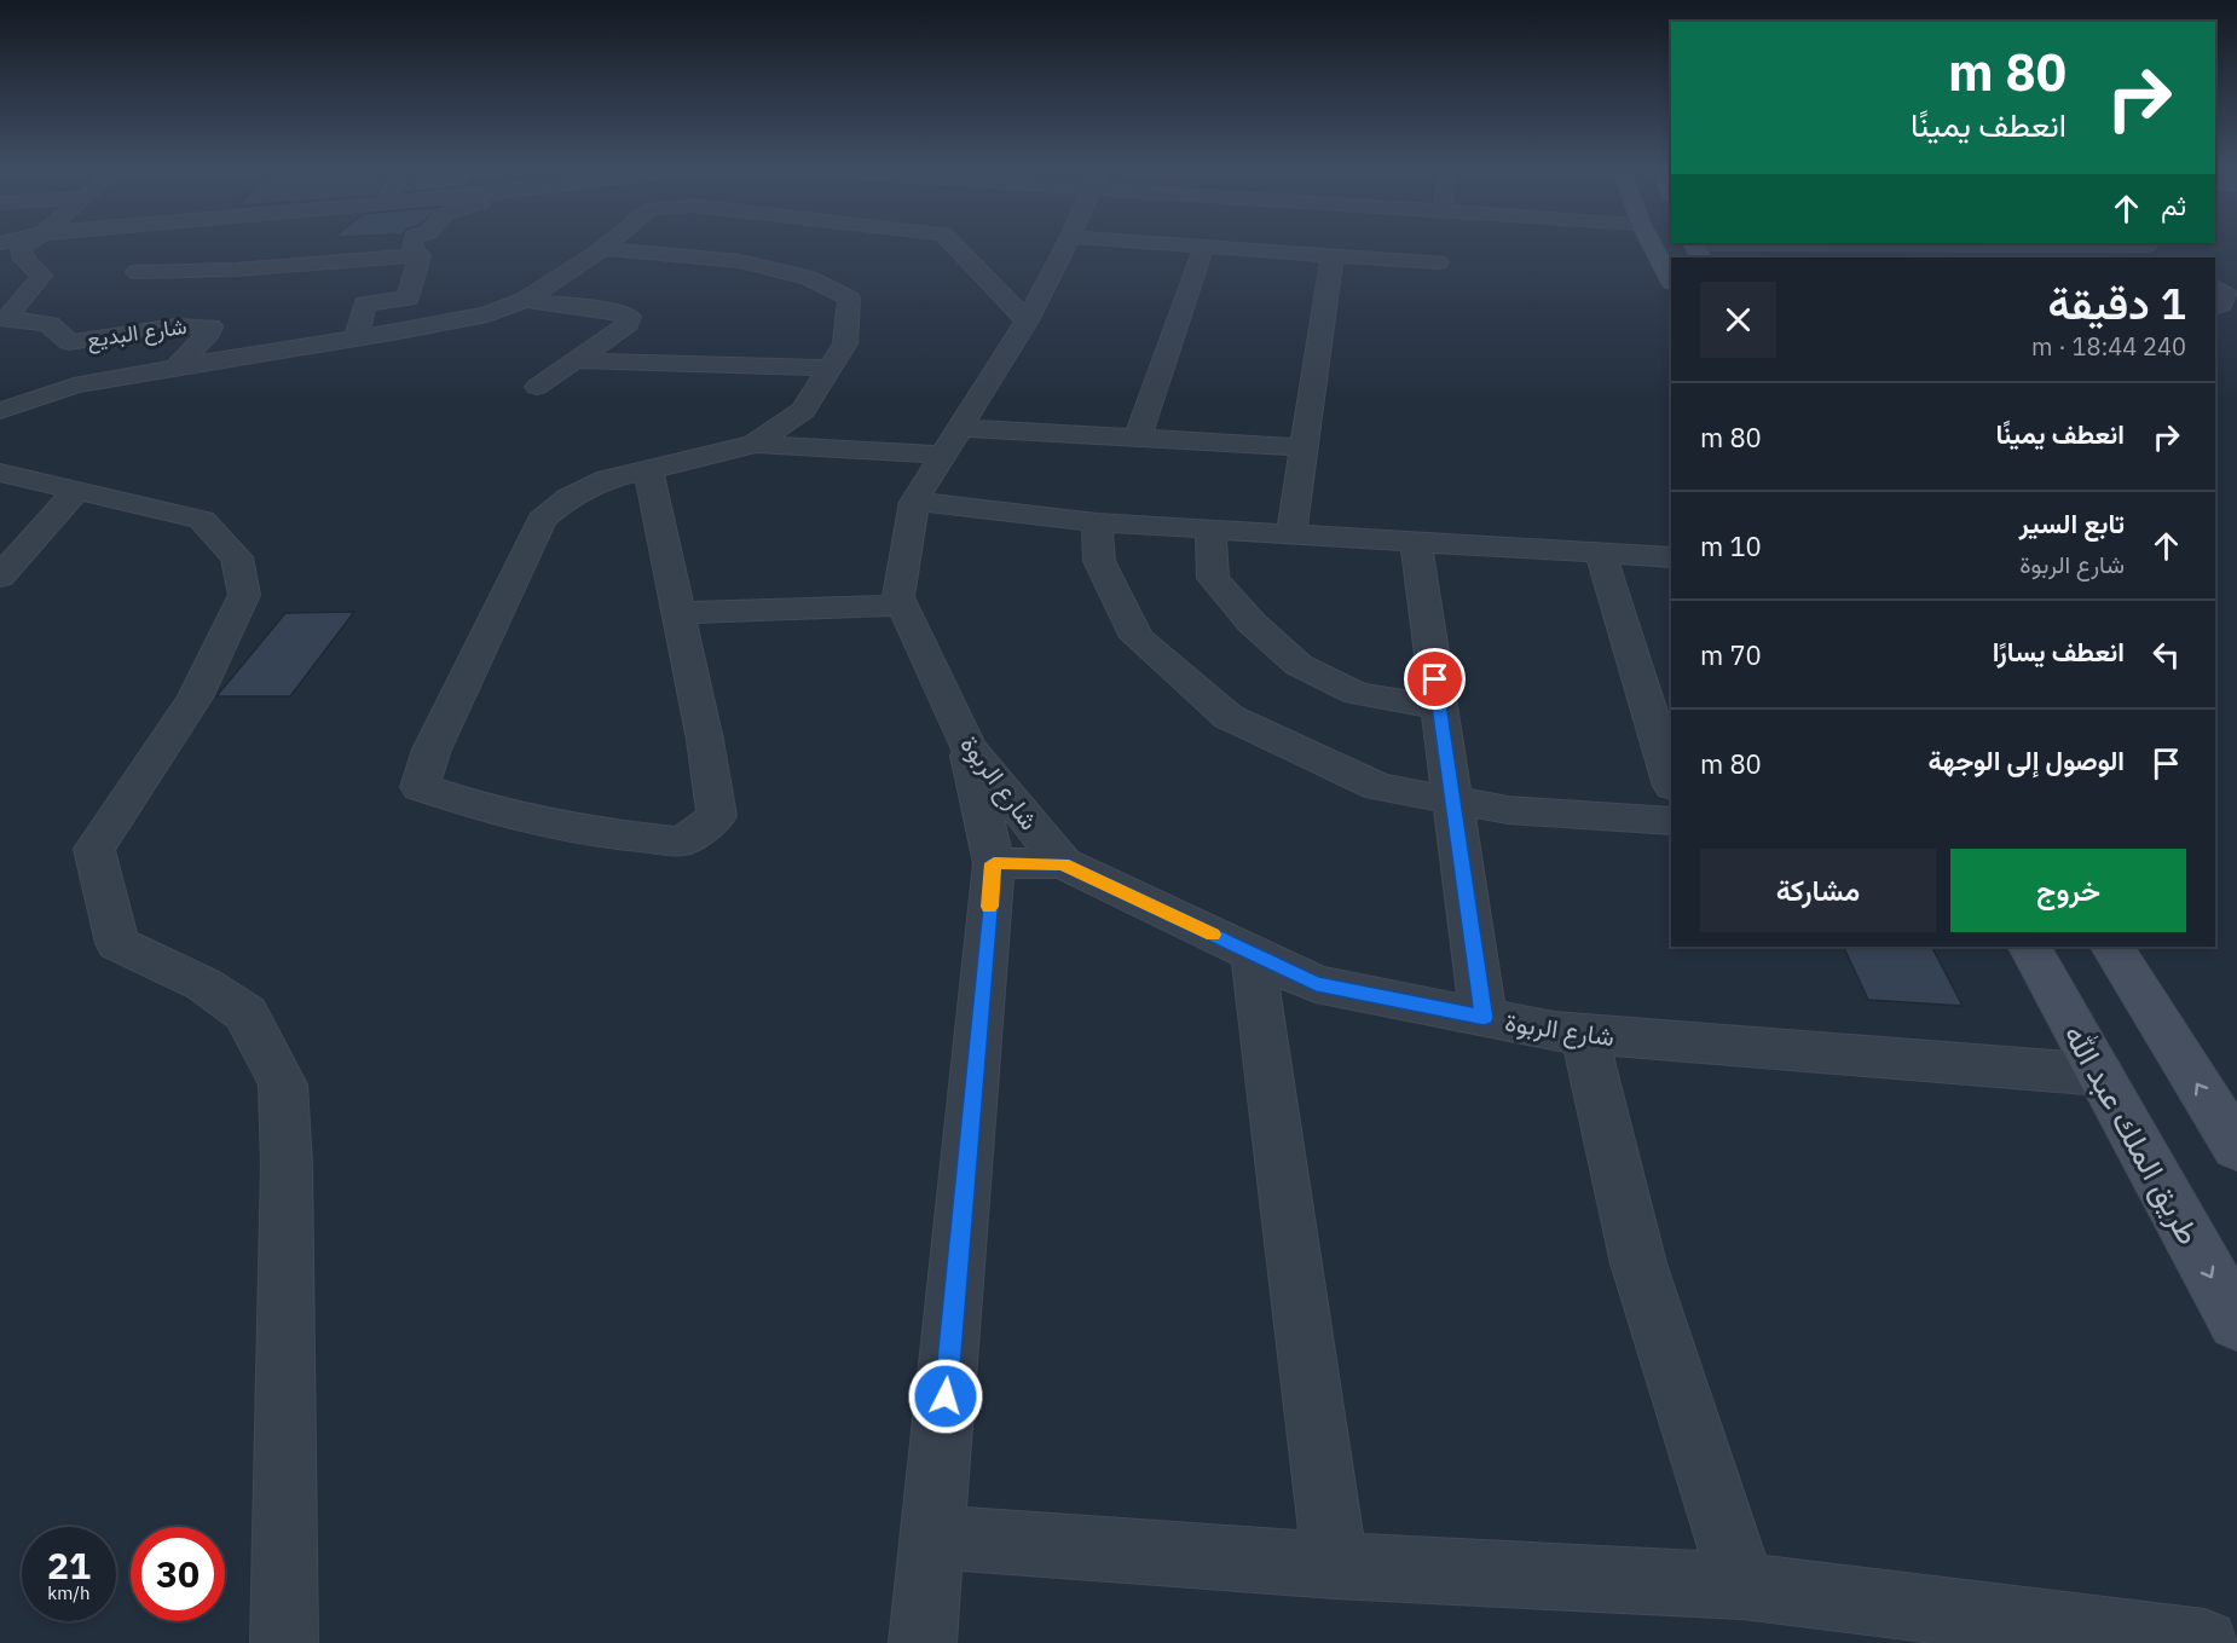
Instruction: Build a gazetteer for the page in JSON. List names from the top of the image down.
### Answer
{
  "streets": {
    "main road": ["طريق الملك عبد الله"],
    "street": ["شارع البديع", "شارع الربوة"]
  },
  "crossings": [
    ["شارع الربوة", "طريق الملك عبد الله"]
  ],
  "page": {
    "turn": ["80 m", "انعطف يمينًا"],
    "then": "ثم",
    "heading": ["1 دقيقة", "240 m · 18:44"],
    "list": [
      {
        "name": "انعطف يمينًا",
        "value": "80 m"
      },
      {
        "name": "تابع السير",
        "note": "شارع الربوة",
        "value": "10 m"
      },
      {
        "name": "انعطف يسارًا",
        "value": "70 m"
      },
      {
        "name": "الوصول إلى الوجهة",
        "value": "80 m"
      }
    ],
    "buttons": ["خروج", "مشاركة"],
    "speed": "21 km/h",
    "limit": "30"
  }
}
